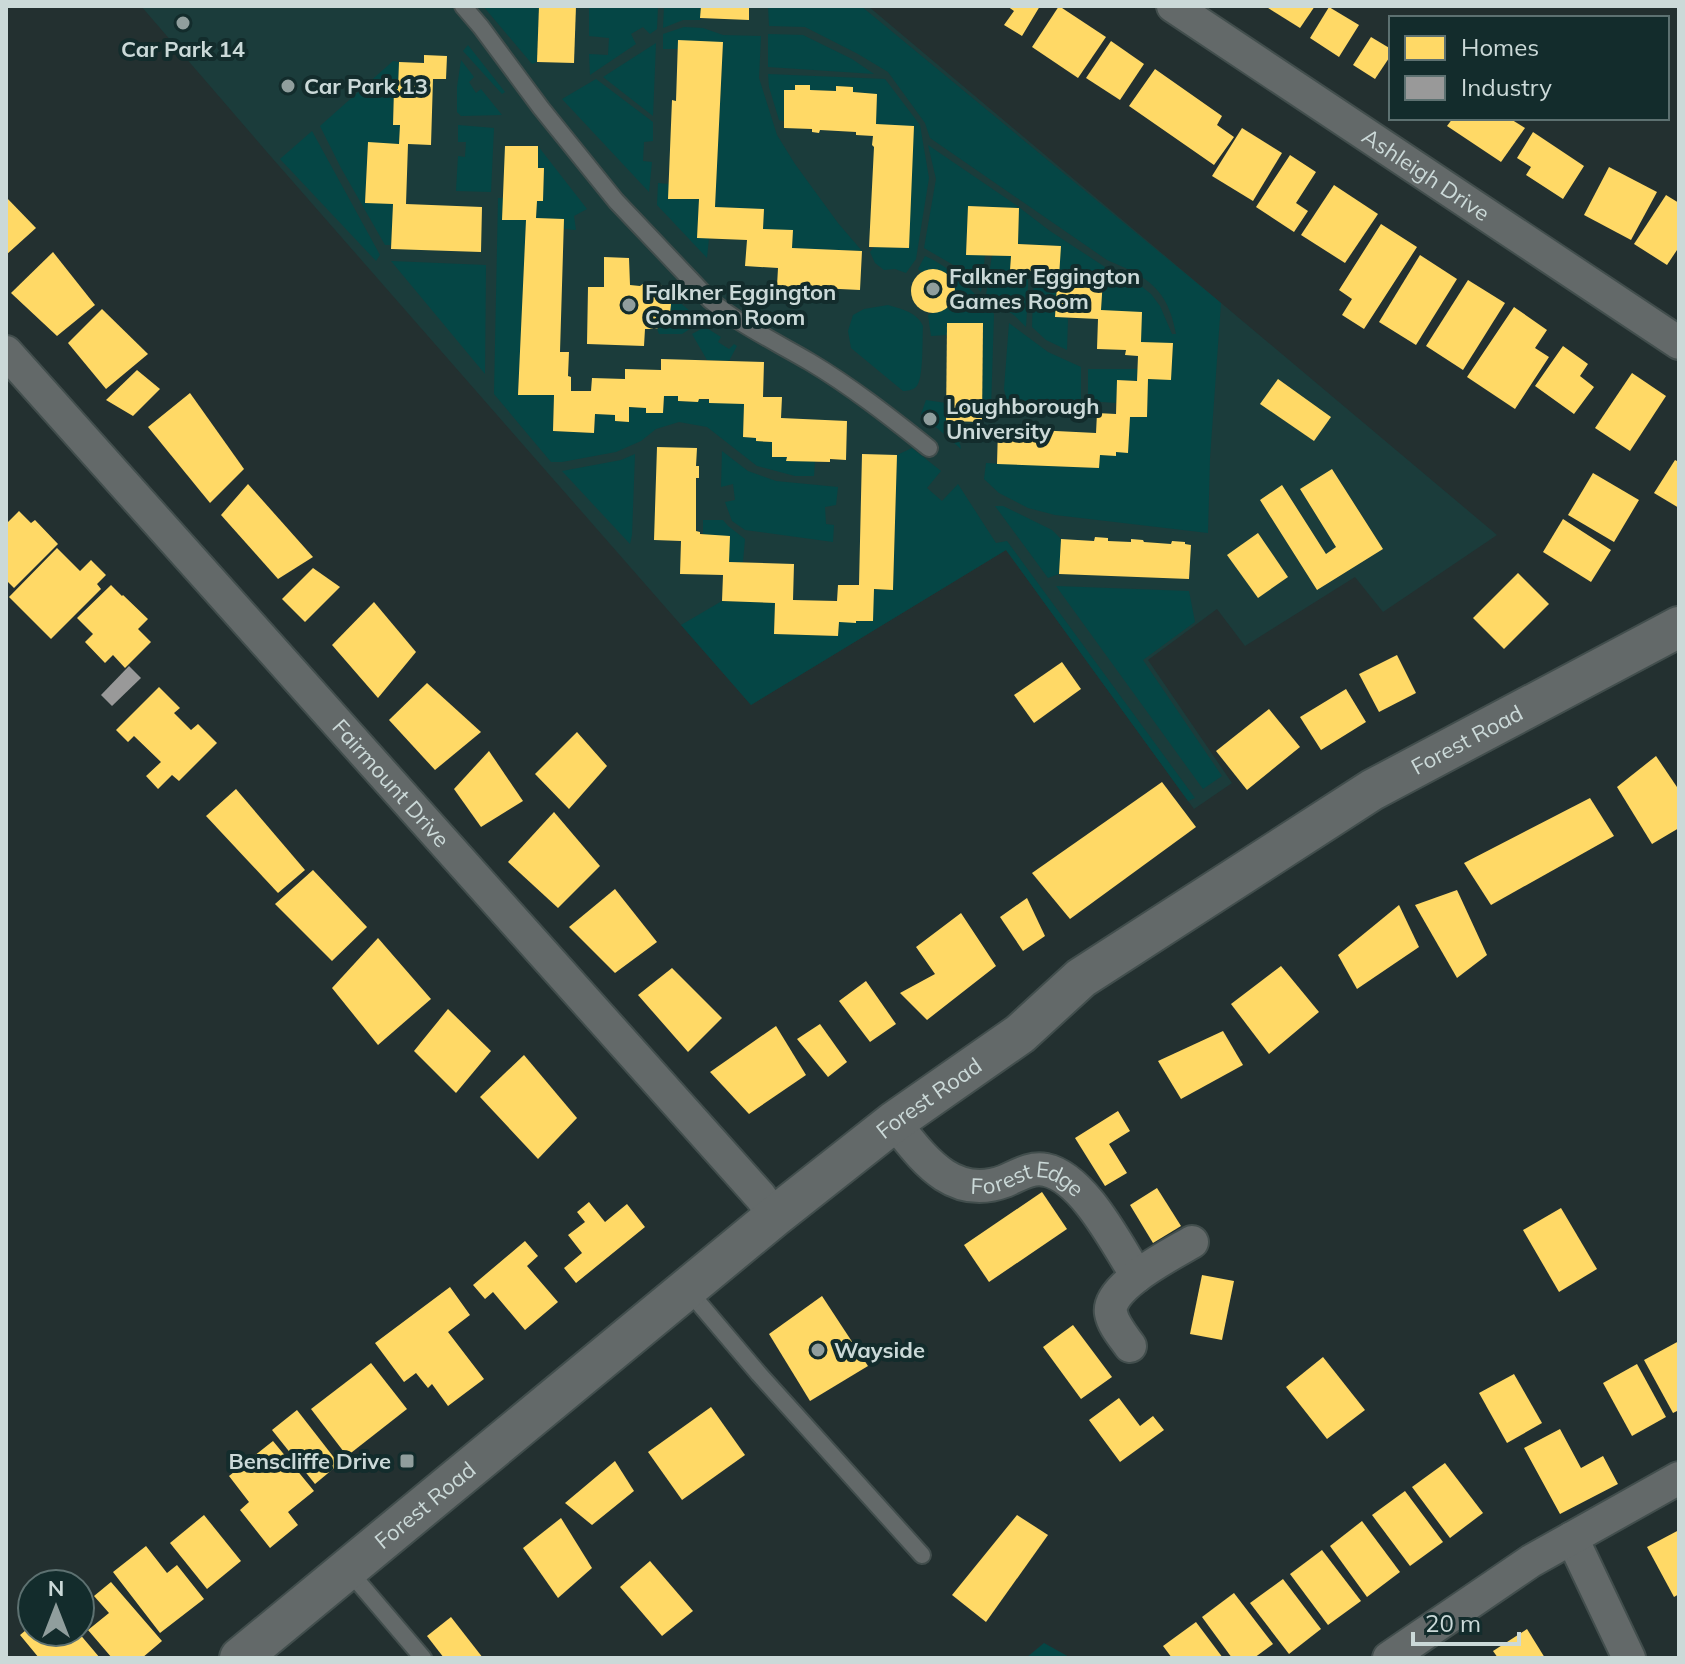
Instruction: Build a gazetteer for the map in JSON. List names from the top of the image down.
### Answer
{
  "streets": {
    "street": [
      "Ashleigh Drive",
      "Forest Road",
      "Fairmount Drive",
      "Forest Edge"
    ]
  },
  "crossings": [
    ["Forest Road", "Fairmount Drive"],
    ["Forest Road", "Forest Edge"]
  ],
  "places": {
    "other": [
      "Car Park 14",
      "Car Park 13",
      "Falkner Eggington Games Room",
      "Falkner Eggington Common Room",
      "Loughborough University",
      "Wayside"
    ],
    "transit": ["Benscliffe Drive"]
  },
  "legend": ["Homes", "Industry"],
  "scale_bar": "20 m",
  "north": "top"
}
